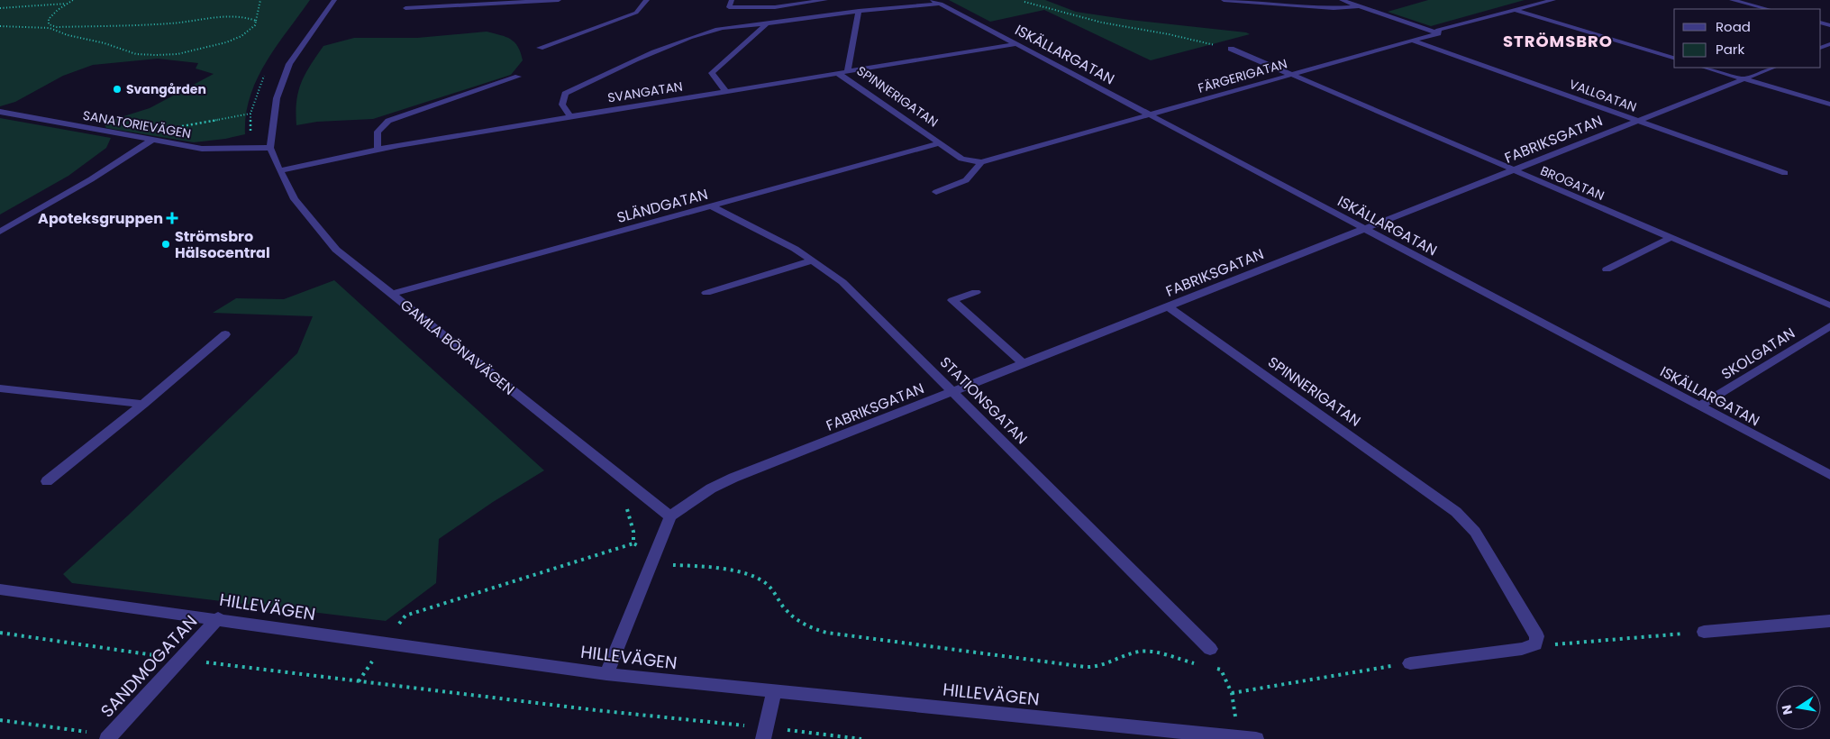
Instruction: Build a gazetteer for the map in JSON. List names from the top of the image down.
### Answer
{
  "streets": {
    "street": [
      "ISKÄLLARGATAN",
      "FÄRGERIGATAN",
      "SVANGATAN",
      "VALLGATAN",
      "SPINNERIGATAN",
      "SANATORIEVÄGEN",
      "FABRIKSGATAN",
      "BROGATAN",
      "SLÄNDGATAN",
      "GAMLA BÖNAVÄGEN",
      "SKOLGATAN",
      "STATIONSGATAN",
      "HILLEVÄGEN",
      "SANDMOGATAN"
    ]
  },
  "crossings": [
    ["ISKÄLLARGATAN", "FÄRGERIGATAN"],
    ["ISKÄLLARGATAN", "SVANGATAN"],
    ["ISKÄLLARGATAN", "FABRIKSGATAN"],
    ["ISKÄLLARGATAN", "SKOLGATAN"],
    ["FÄRGERIGATAN", "VALLGATAN"],
    ["FÄRGERIGATAN", "SPINNERIGATAN"],
    ["FÄRGERIGATAN", "BROGATAN"],
    ["FÄRGERIGATAN", "SLÄNDGATAN"],
    ["SVANGATAN", "SPINNERIGATAN"],
    ["SVANGATAN", "GAMLA BÖNAVÄGEN"],
    ["VALLGATAN", "FABRIKSGATAN"],
    ["SPINNERIGATAN", "FABRIKSGATAN"],
    ["SPINNERIGATAN", "SLÄNDGATAN"],
    ["SANATORIEVÄGEN", "GAMLA BÖNAVÄGEN"],
    ["FABRIKSGATAN", "BROGATAN"],
    ["FABRIKSGATAN", "GAMLA BÖNAVÄGEN"],
    ["FABRIKSGATAN", "STATIONSGATAN"],
    ["SLÄNDGATAN", "GAMLA BÖNAVÄGEN"],
    ["SLÄNDGATAN", "STATIONSGATAN"],
    ["HILLEVÄGEN", "SANDMOGATAN"]
  ],
  "districts": ["STRÖMSBRO"],
  "places": {
    "other": ["Svangården", "Strömsbro Hälsocentral"],
    "health": ["Apoteksgruppen"]
  },
  "legend": ["Road", "Park"],
  "north": "left"
}
